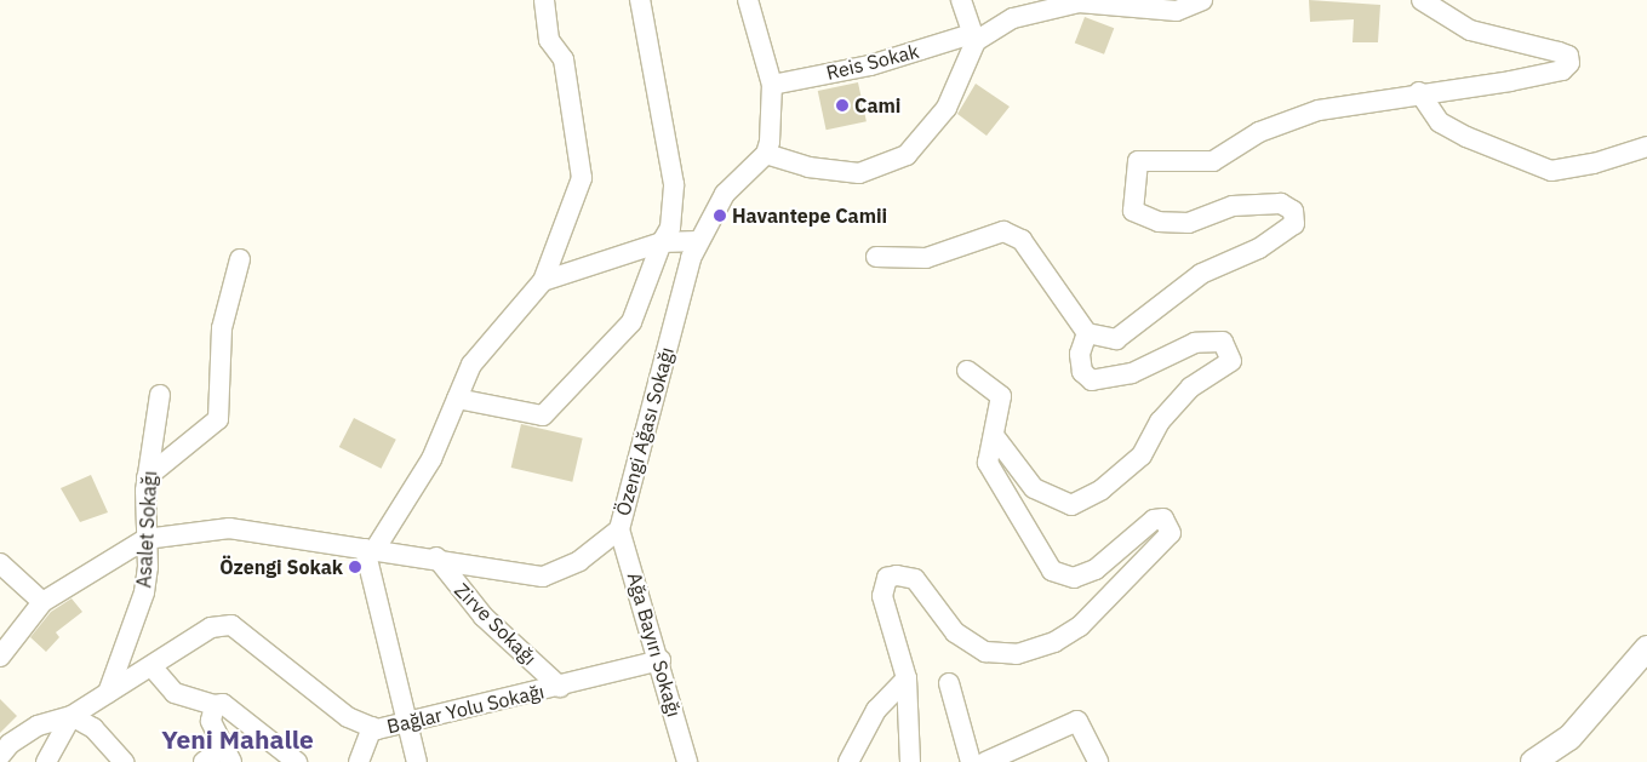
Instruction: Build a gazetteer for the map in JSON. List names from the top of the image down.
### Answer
{
  "streets": {
    "street": [
      "Reis Sokak",
      "Özengi Ağası Sokağı",
      "Asalet Sokağı",
      "Zirve Sokağı",
      "Ağa Bayırı Sokağı",
      "Bağlar Yolu Sokağı"
    ]
  },
  "crossings": [
    ["Özengi Ağası Sokağı", "Asalet Sokağı"],
    ["Özengi Ağası Sokağı", "Zirve Sokağı"],
    ["Özengi Ağası Sokağı", "Ağa Bayırı Sokağı"],
    ["Asalet Sokağı", "Bağlar Yolu Sokağı"],
    ["Zirve Sokağı", "Bağlar Yolu Sokağı"],
    ["Ağa Bayırı Sokağı", "Bağlar Yolu Sokağı"]
  ],
  "districts": ["Yeni Mahalle"],
  "places": ["Cami", "Havantepe Camii", "Özengi Sokak"]
}
